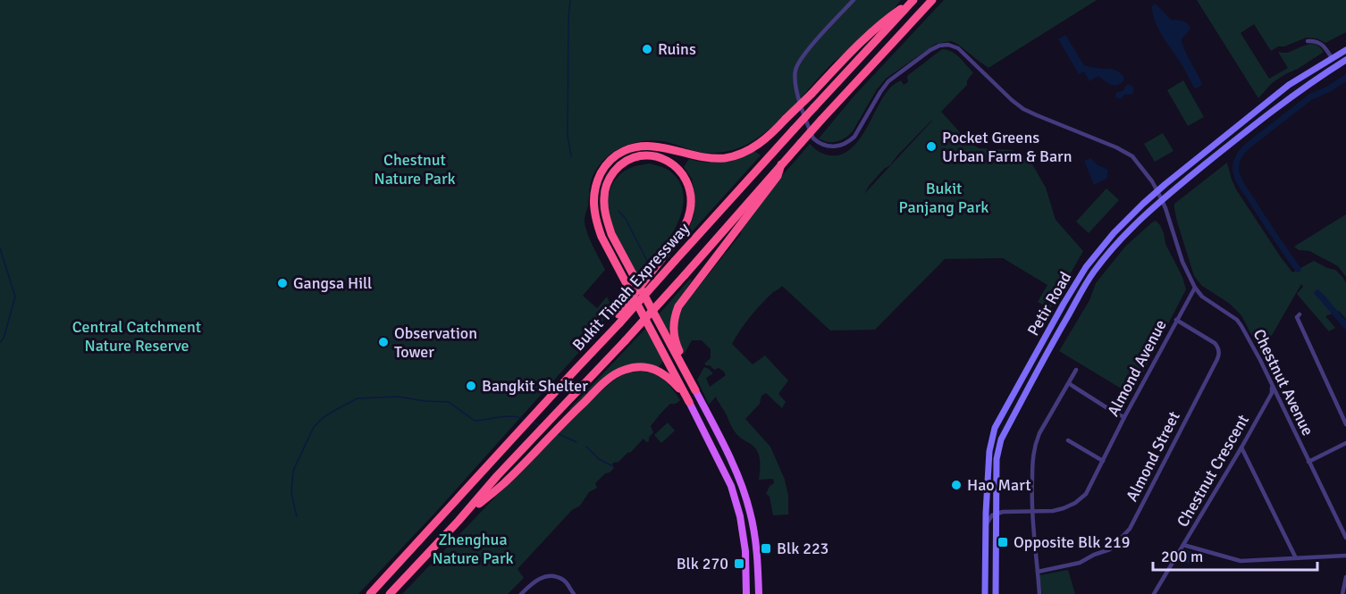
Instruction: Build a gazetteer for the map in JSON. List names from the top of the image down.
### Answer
{
  "streets": {
    "highway": ["Bukit Timah Expressway"],
    "main road": ["Petir Road"],
    "street": [
      "Almond Avenue",
      "Chestnut Avenue",
      "Almond Street",
      "Chestnut Crescent"
    ]
  },
  "crossings": [
    ["Petir Road", "Almond Avenue"],
    ["Petir Road", "Chestnut Avenue"],
    ["Almond Avenue", "Chestnut Avenue"],
    ["Almond Avenue", "Almond Street"],
    ["Chestnut Avenue", "Chestnut Crescent"]
  ],
  "parks": [
    "Chestnut Nature Park",
    "Bukit Panjang Park",
    "Central Catchment Nature Reserve",
    "Zhenghua Nature Park"
  ],
  "places": {
    "other": [
      "Ruins",
      "Pocket Greens Urban Farm & Barn",
      "Gangsa Hill",
      "Observation Tower",
      "Bangkit Shelter",
      "Hao Mart"
    ],
    "transit": ["Opposite Blk 219", "Blk 223", "Blk 270"]
  },
  "scale_bar": "200 m"
}
